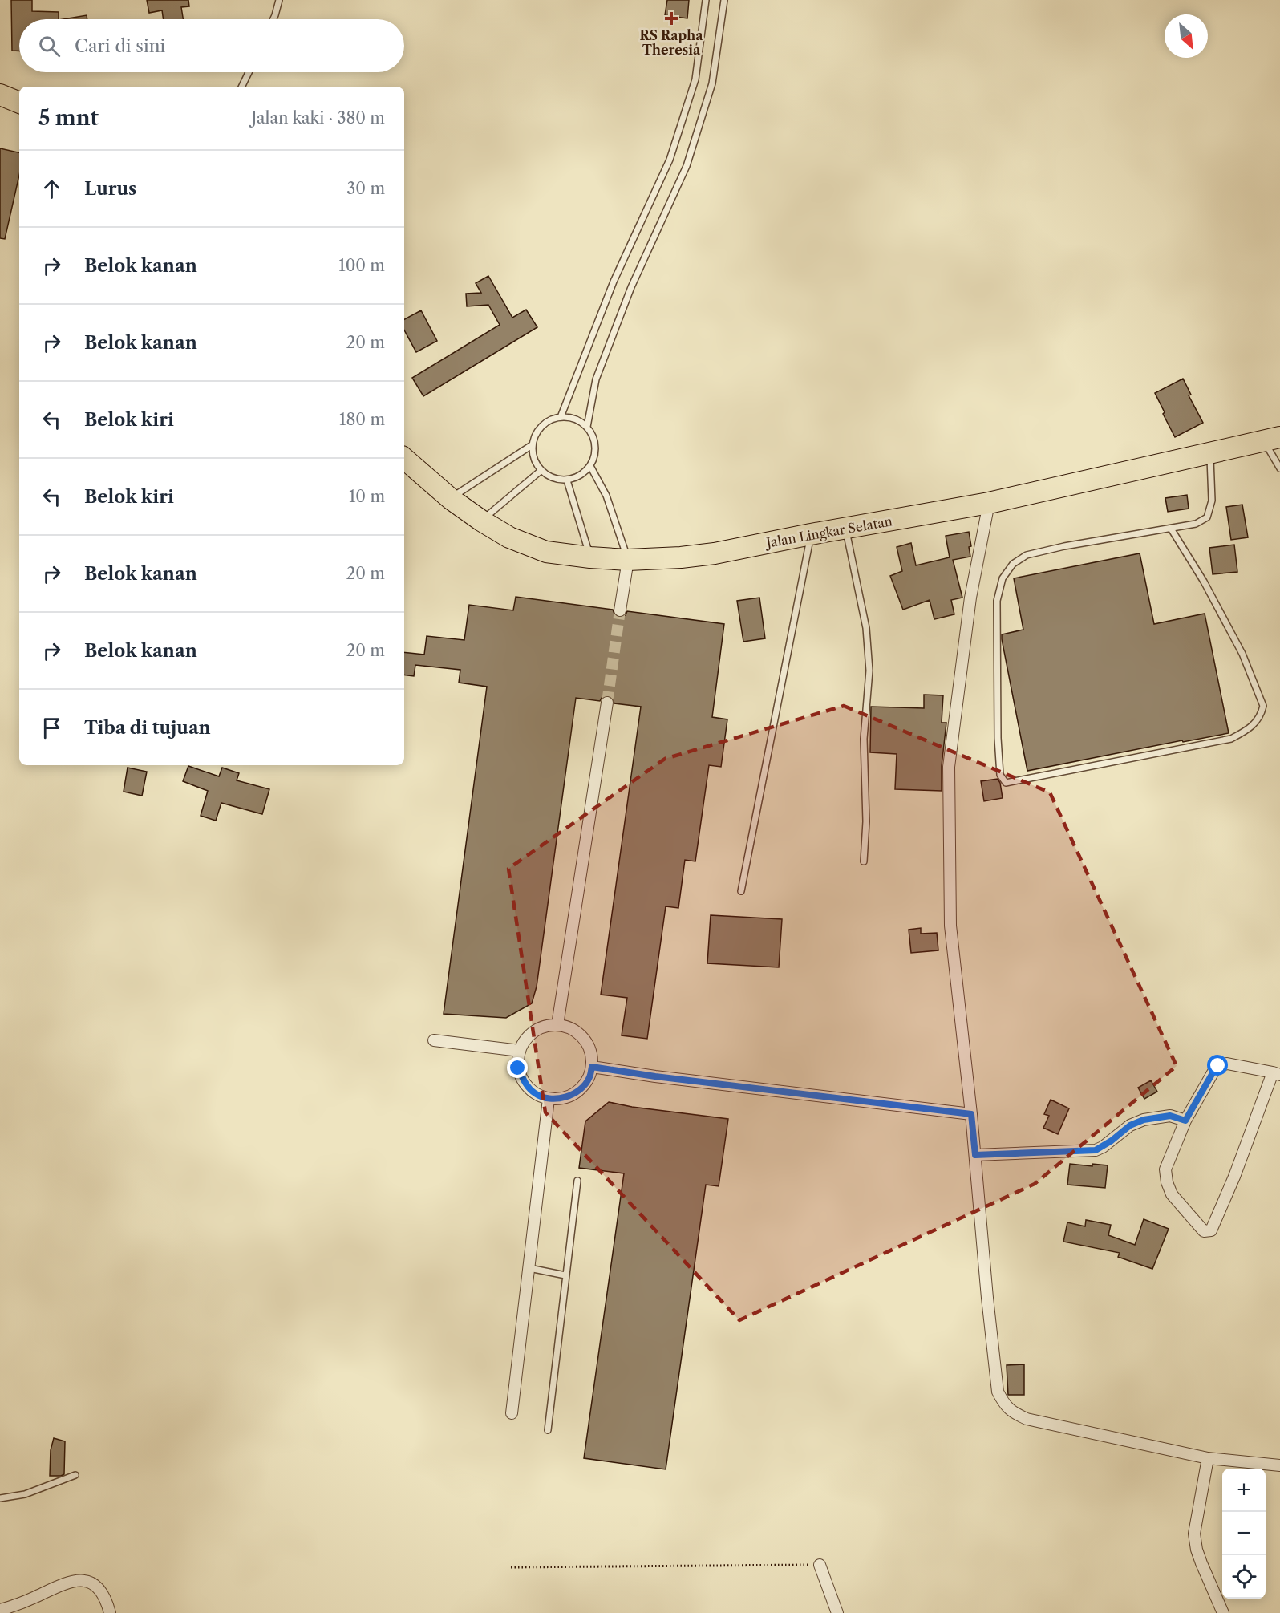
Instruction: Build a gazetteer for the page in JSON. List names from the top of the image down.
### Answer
{
  "streets": {
    "highway": ["Jalan Lingkar Selatan"]
  },
  "places": {
    "health": ["RS Rapha Theresia"]
  },
  "north": "bottom right",
  "page": {
    "search": "Cari di sini",
    "heading": ["5 mnt", "Jalan kaki · 380 m"],
    "list": [
      ["Lurus", "30 m"],
      ["Belok kanan", "100 m"],
      ["Belok kanan", "20 m"],
      ["Belok kiri", "180 m"],
      ["Belok kiri", "10 m"],
      ["Belok kanan", "20 m"],
      ["Belok kanan", "20 m"],
      "Tiba di tujuan"
    ],
    "map_buttons": ["+", "−"]
  }
}
